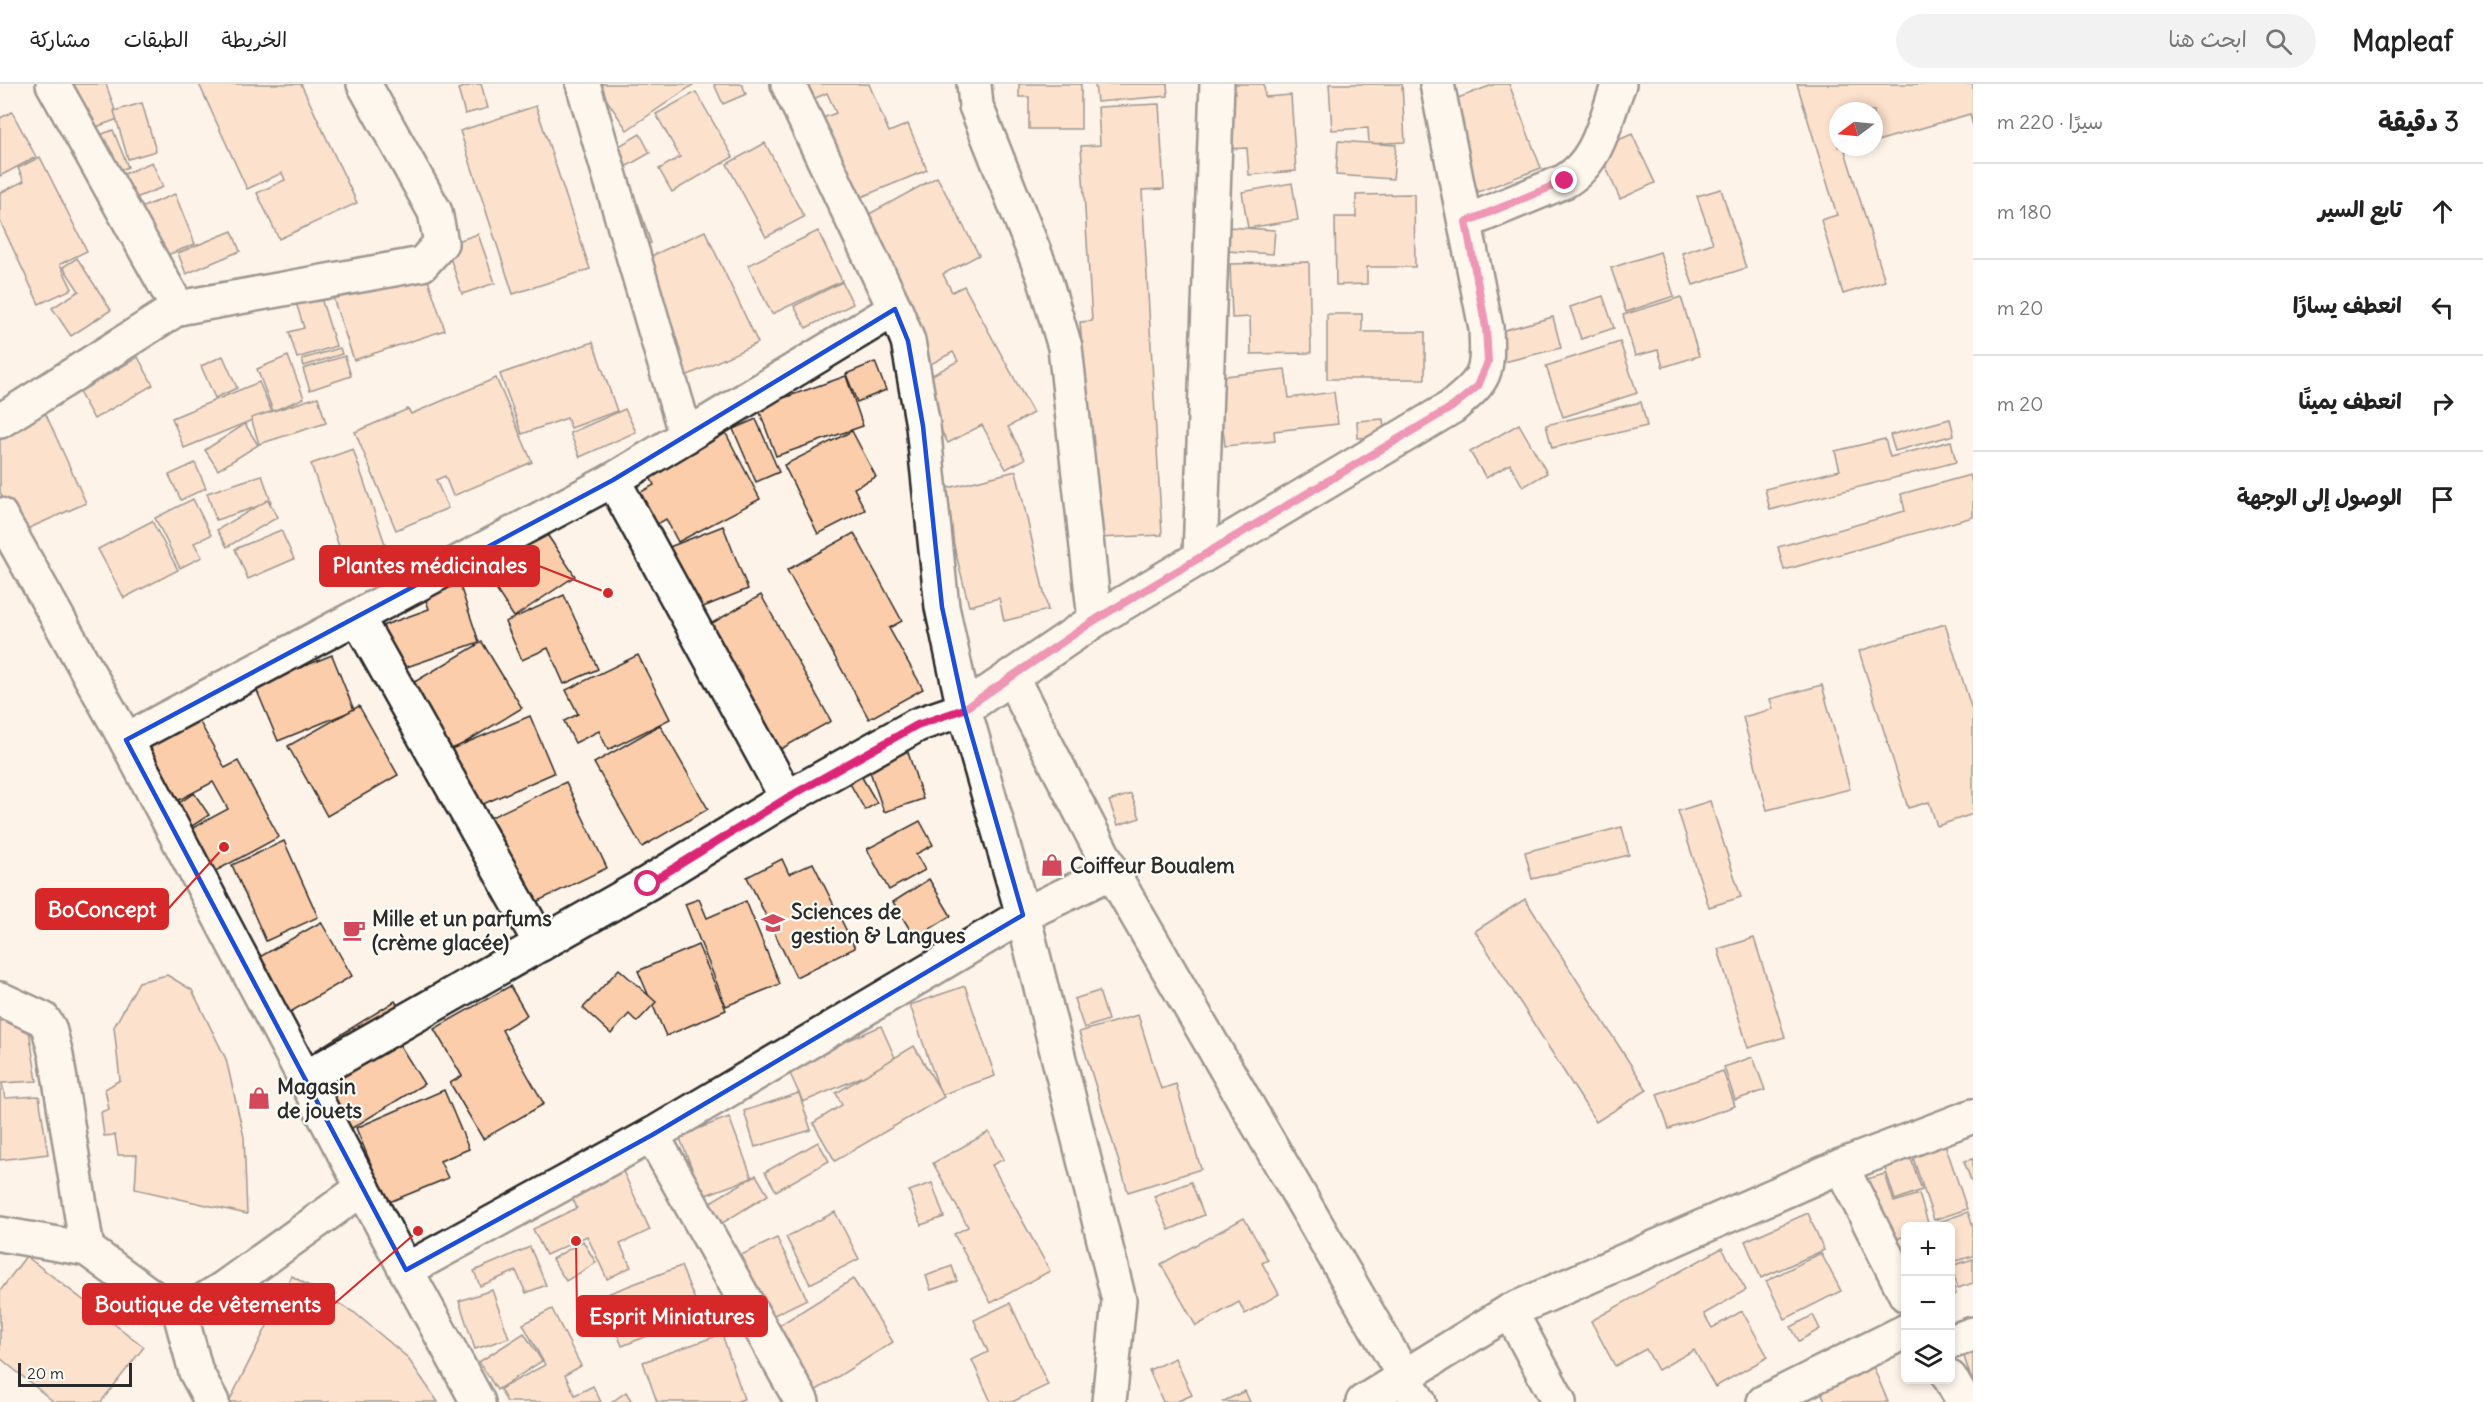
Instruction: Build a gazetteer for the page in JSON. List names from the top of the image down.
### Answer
{
  "places": {
    "other": [
      "Plantes médicinales",
      "BoConcept",
      "Boutique de vêtements",
      "Esprit Miniatures"
    ],
    "shop": ["Coiffeur Boualem", "Magasin de jouets"],
    "school or university": ["Sciences de gestion & Langues"],
    "cafe": ["Mille et un parfums (crème glacée)"]
  },
  "scale_bar": "20 m",
  "north": "left",
  "page": {
    "header": "Mapleaf",
    "search": "ابحث هنا",
    "nav": ["الخريطة", "الطبقات", "مشاركة"],
    "heading": ["3 دقيقة", "سيرًا · 220 m"],
    "list": [
      ["تابع السير", "180 m"],
      ["انعطف يسارًا", "20 m"],
      ["انعطف يمينًا", "20 m"],
      "الوصول إلى الوجهة"
    ],
    "map_buttons": ["+", "−"],
    "scale": "20 m"
  }
}
